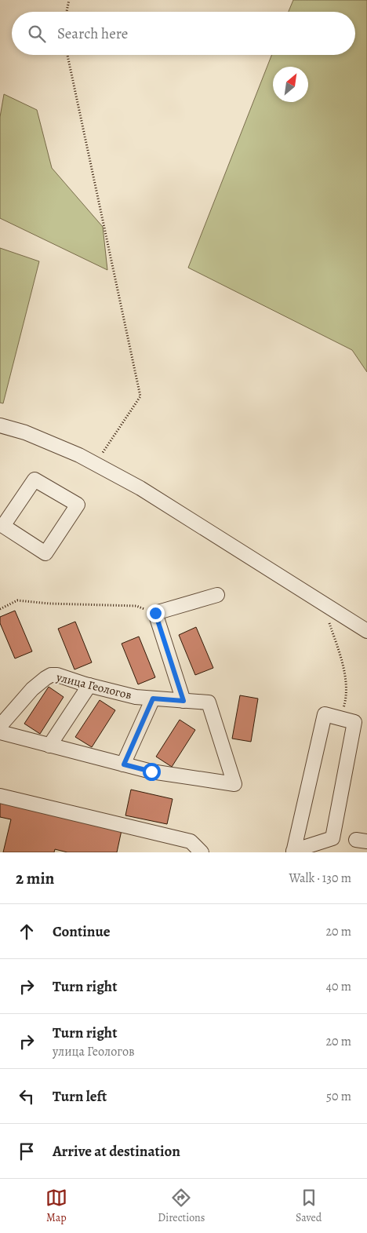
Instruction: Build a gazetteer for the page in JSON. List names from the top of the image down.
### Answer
{
  "streets": {
    "street": ["улица Геологов"]
  },
  "north": "top right",
  "page": {
    "search": "Search here",
    "heading": ["2 min", "Walk · 130 m"],
    "list": [
      ["Continue", "20 m"],
      ["Turn right", "40 m"],
      ["Turn right", "улица Геологов", "20 m"],
      ["Turn left", "50 m"],
      "Arrive at destination"
    ],
    "nav": ["Map", "Directions", "Saved"]
  }
}
